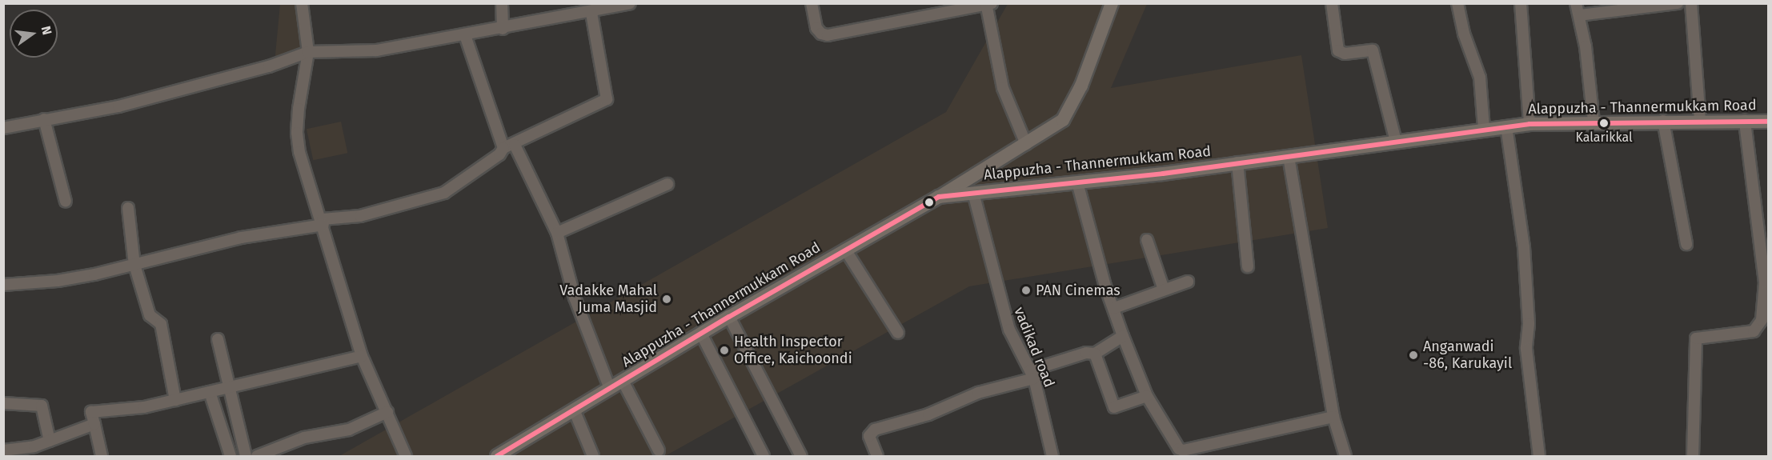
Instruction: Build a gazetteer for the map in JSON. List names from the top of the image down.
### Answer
{
  "streets": {
    "main road": ["Alappuzha - Thannermukkam Road"],
    "street": ["vadikad road"]
  },
  "crossings": [
    ["Alappuzha - Thannermukkam Road", "vadikad road"]
  ],
  "places": [
    "Kalarikkal",
    "PAN Cinemas",
    "Vadakke Mahal Juma Masjid",
    "Health Inspector Office, Kaichoondi",
    "Anganwadi -86, Karukayil"
  ],
  "north": "right"
}
